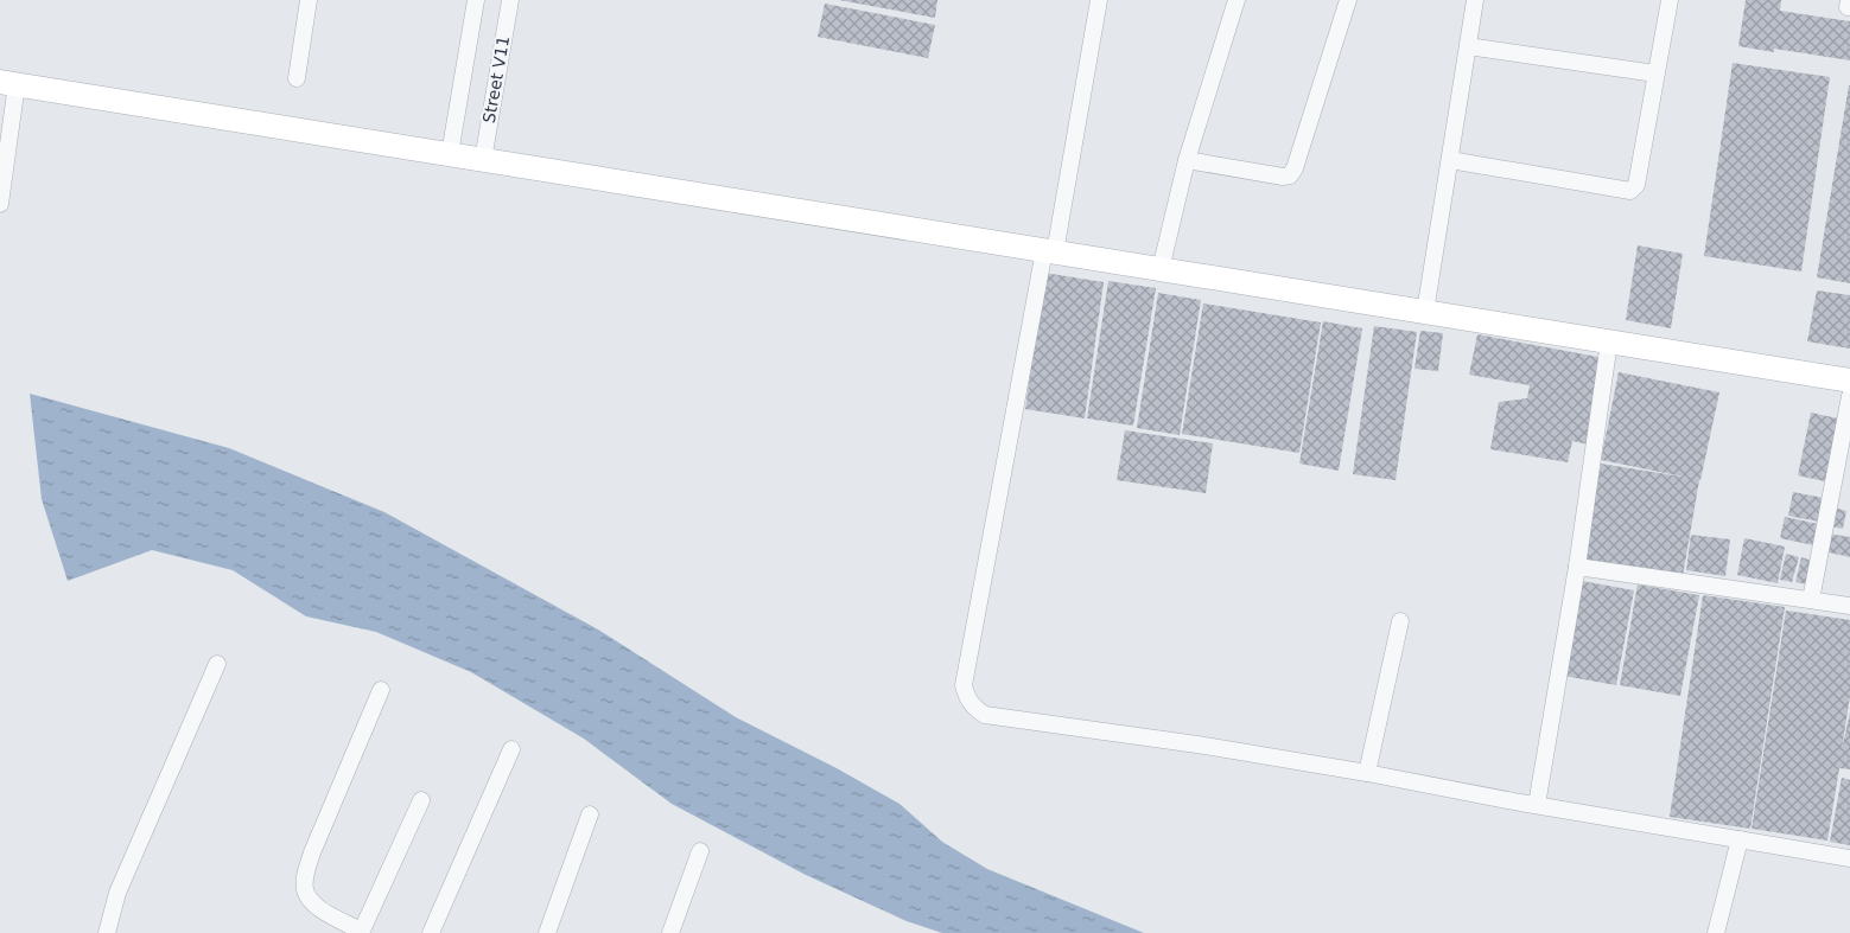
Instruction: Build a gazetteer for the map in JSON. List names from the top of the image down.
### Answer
{
  "streets": {
    "street": ["Street V11"]
  }
}
